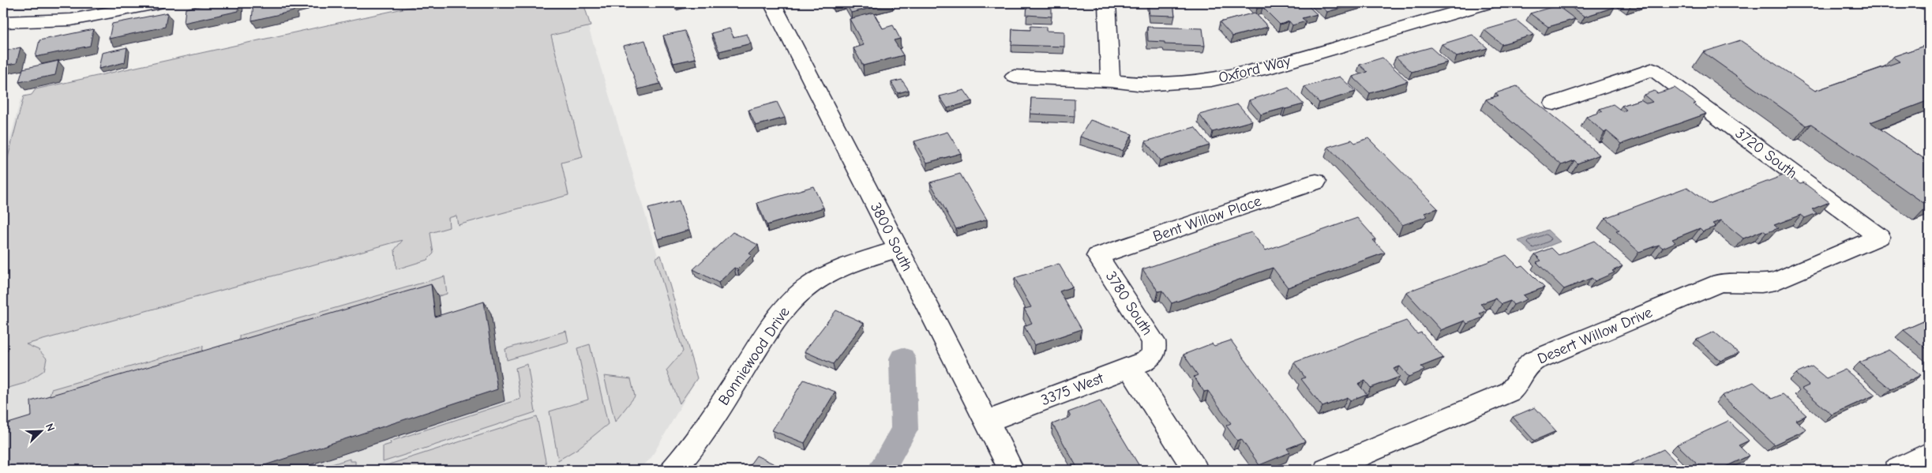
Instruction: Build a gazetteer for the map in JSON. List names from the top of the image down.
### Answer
{
  "streets": {
    "street": [
      "Oxford Way",
      "3720 South",
      "Bent Willow Place",
      "3800 South",
      "3780 South",
      "Desert Willow Drive",
      "Bonniewood Drive",
      "3375 West"
    ]
  },
  "crossings": [
    ["3720 South", "Desert Willow Drive"],
    ["Bent Willow Place", "3780 South"],
    ["3800 South", "Bonniewood Drive"],
    ["3800 South", "3375 West"],
    ["3780 South", "3375 West"]
  ],
  "north": "top right"
}
